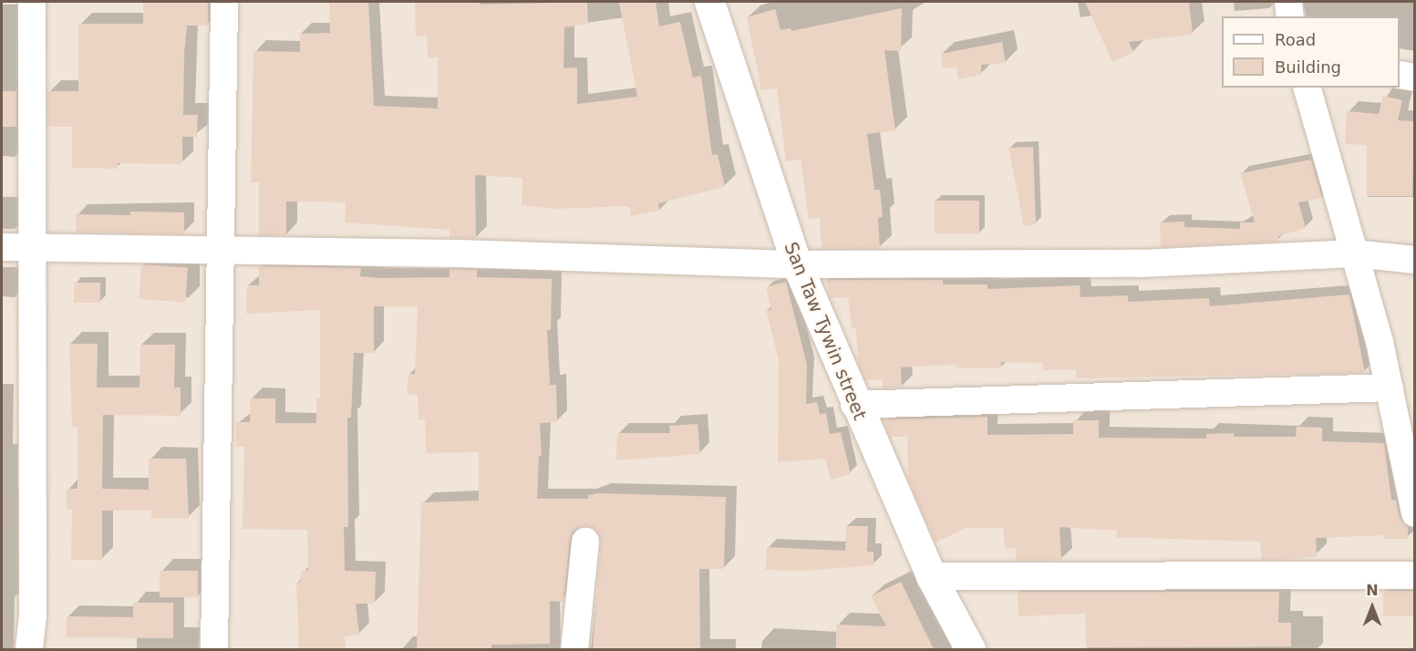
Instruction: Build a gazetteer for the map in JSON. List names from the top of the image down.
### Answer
{
  "streets": {
    "street": ["San Taw Tywin street"]
  },
  "legend": ["Road", "Building"],
  "north": "top"
}
